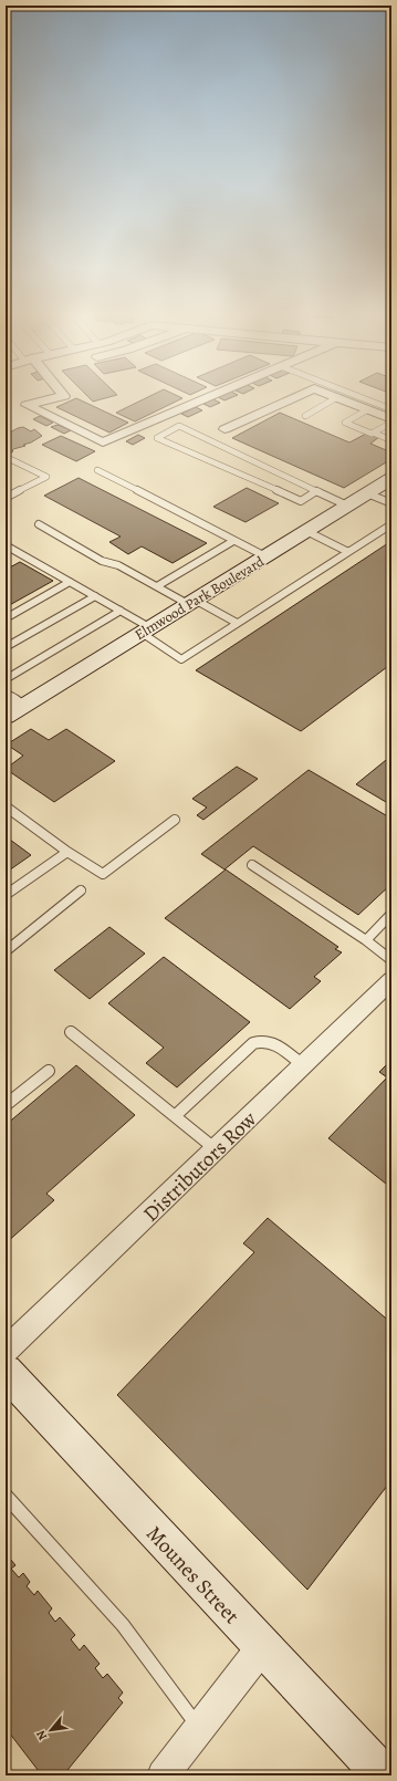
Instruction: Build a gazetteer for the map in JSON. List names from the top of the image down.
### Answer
{
  "streets": {
    "street": ["Elmwood Park Boulevard", "Distributors Row", "Mounes Street"]
  },
  "north": "bottom left"
}
